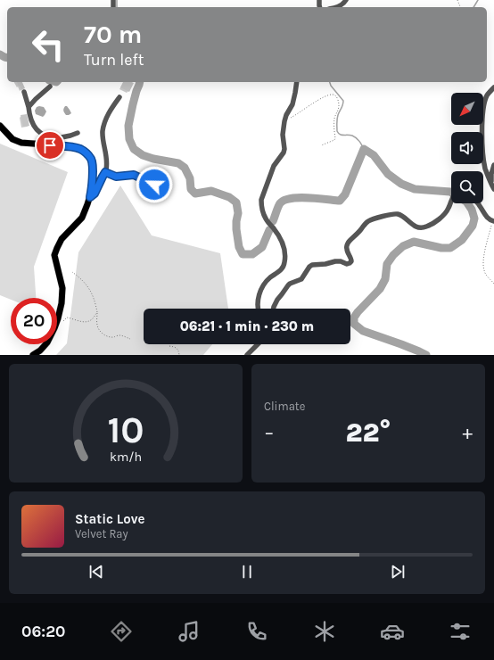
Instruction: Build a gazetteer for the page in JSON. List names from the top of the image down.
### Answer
{
  "north": "bottom left",
  "page": {
    "turn": ["70 m", "Turn left"],
    "limit": "20",
    "trip": "06:21 · 1 min · 230 m",
    "tile": "Climate",
    "heat": ["−", "22°", "+"],
    "song": ["Static Love", "Velvet Ray"],
    "tabs": "06:20",
    "gauge": ["10", "km/h"]
  }
}
